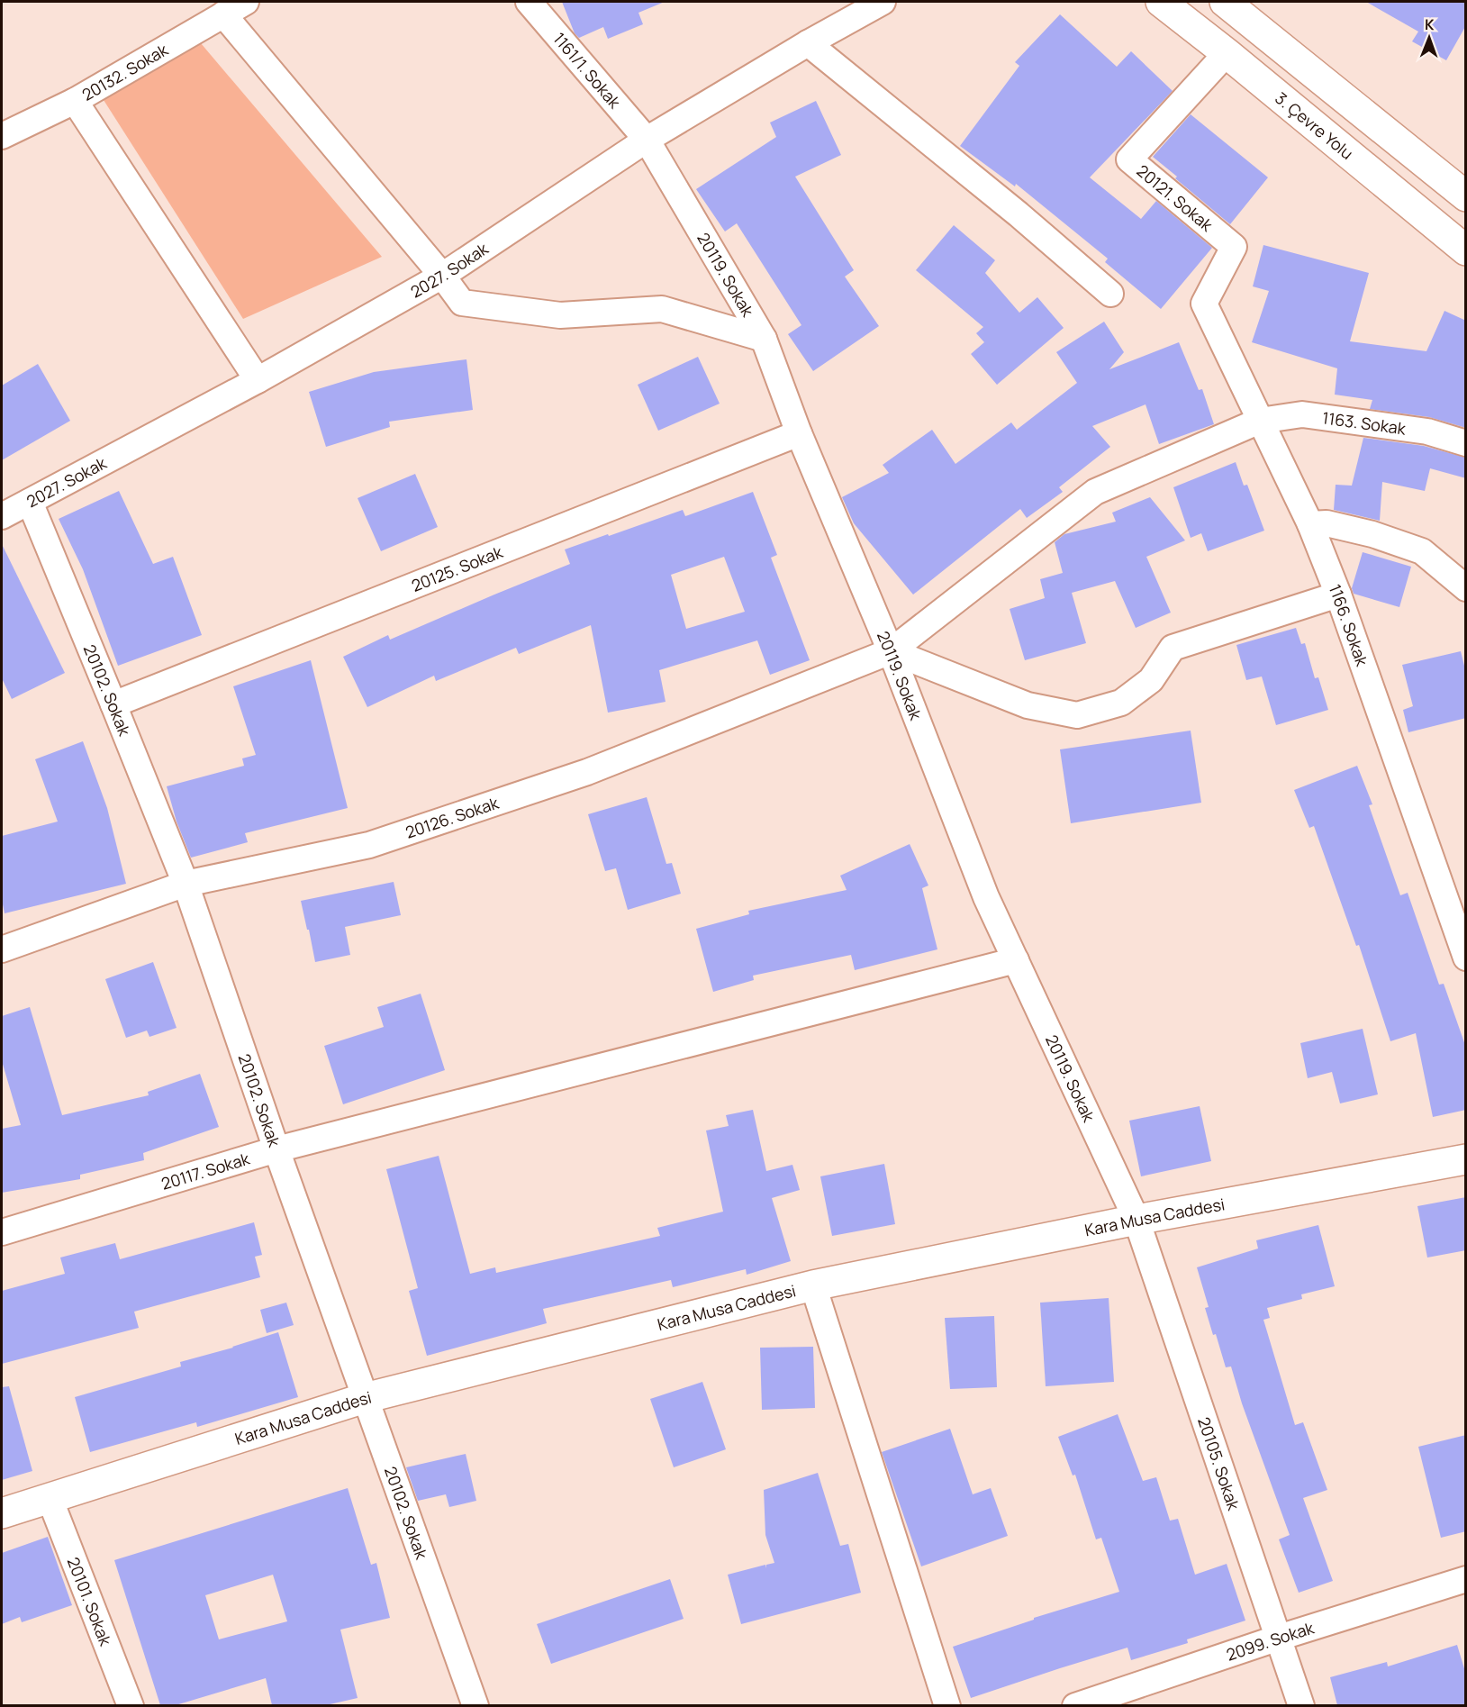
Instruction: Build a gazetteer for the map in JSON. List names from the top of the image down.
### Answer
{
  "streets": {
    "street": [
      "1161/1. Sokak",
      "20132. Sokak",
      "3. Çevre Yolu",
      "20121. Sokak",
      "2027. Sokak",
      "20119. Sokak",
      "1163. Sokak",
      "20125. Sokak",
      "1166. Sokak",
      "20102. Sokak",
      "20126. Sokak",
      "20117. Sokak",
      "Kara Musa Caddesi",
      "20105. Sokak",
      "20101. Sokak",
      "2099. Sokak"
    ]
  },
  "crossings": [
    ["1161/1. Sokak", "2027. Sokak"],
    ["1161/1. Sokak", "20119. Sokak"],
    ["3. Çevre Yolu", "20121. Sokak"],
    ["20121. Sokak", "1166. Sokak"],
    ["2027. Sokak", "20119. Sokak"],
    ["2027. Sokak", "20102. Sokak"],
    ["20119. Sokak", "1163. Sokak"],
    ["20119. Sokak", "20125. Sokak"],
    ["20119. Sokak", "20126. Sokak"],
    ["20119. Sokak", "20117. Sokak"],
    ["20119. Sokak", "Kara Musa Caddesi"],
    ["20119. Sokak", "20105. Sokak"],
    ["1163. Sokak", "1166. Sokak"],
    ["1163. Sokak", "20126. Sokak"],
    ["20125. Sokak", "20102. Sokak"],
    ["20102. Sokak", "20126. Sokak"],
    ["20102. Sokak", "20117. Sokak"],
    ["20102. Sokak", "Kara Musa Caddesi"],
    ["Kara Musa Caddesi", "20105. Sokak"],
    ["Kara Musa Caddesi", "20101. Sokak"],
    ["20105. Sokak", "2099. Sokak"]
  ],
  "north": "top"
}
